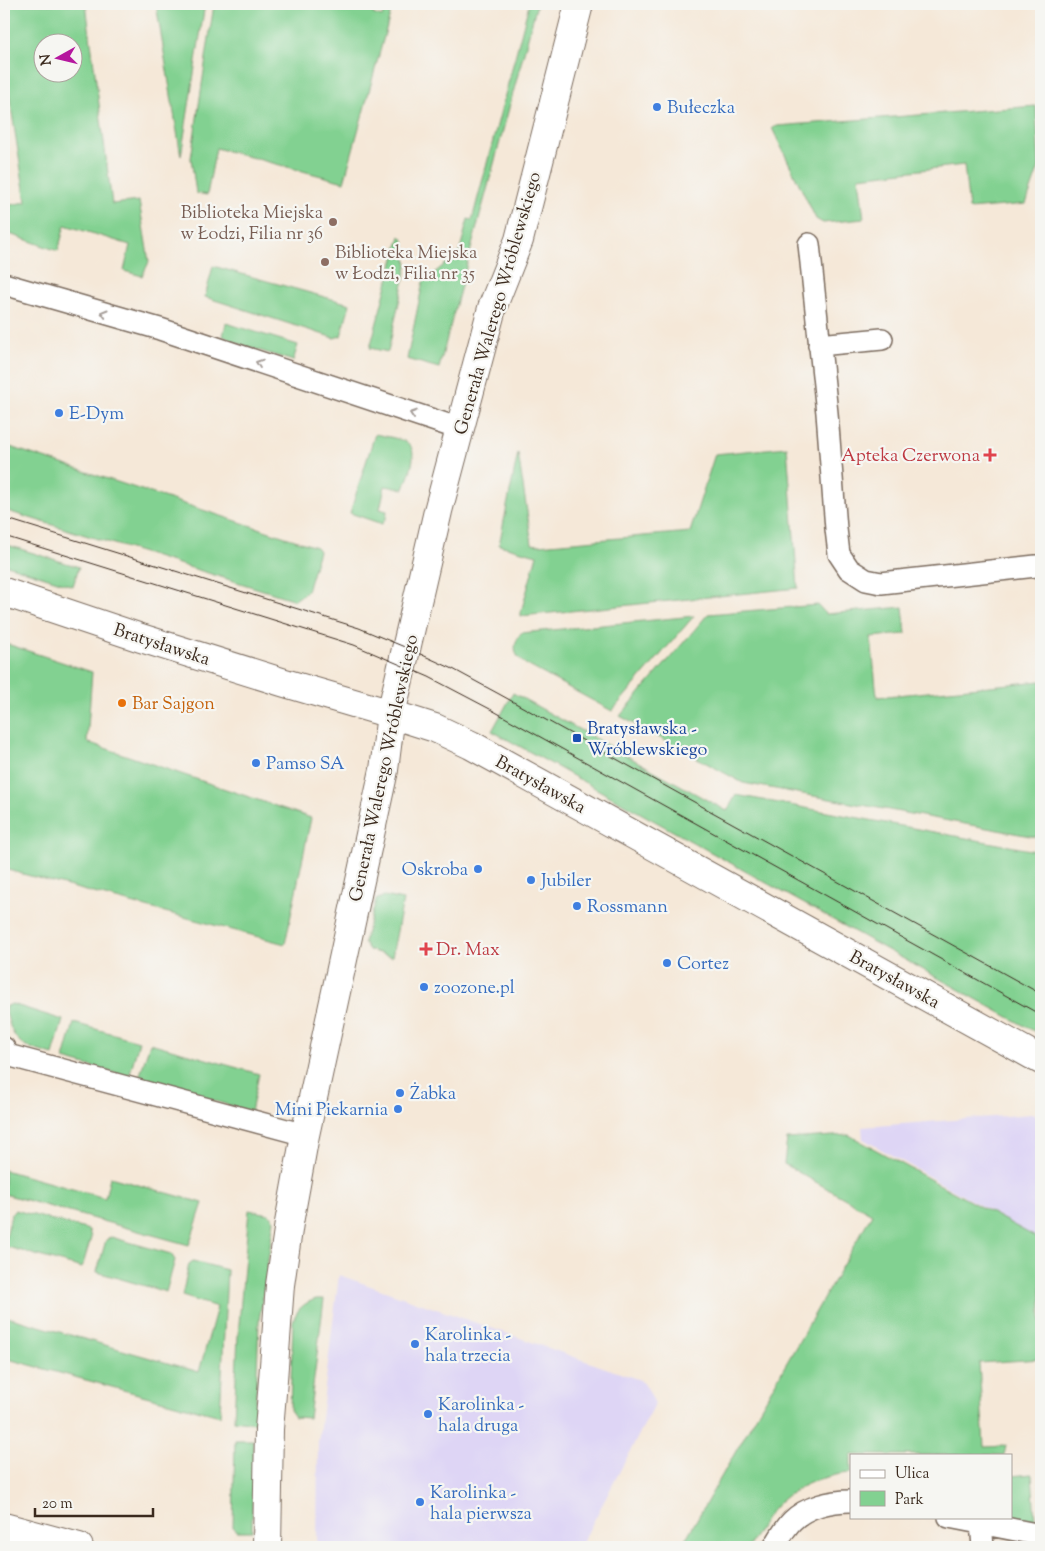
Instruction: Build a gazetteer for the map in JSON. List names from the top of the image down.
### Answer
{
  "streets": {
    "street": ["Generała Walerego Wróblewskiego", "Bratysławska"]
  },
  "crossings": [
    ["Generała Walerego Wróblewskiego", "Bratysławska"]
  ],
  "places": {
    "other": [
      "Bułeczka",
      "Biblioteka Miejska w Łodzi, Filia nr 36",
      "Biblioteka Miejska w Łodzi, Filia nr 35",
      "E-Dym",
      "Bar Sajgon",
      "Pamso SA",
      "Oskroba",
      "Jubiler",
      "Rossmann",
      "Cortez",
      "zoozone.pl",
      "Żabka",
      "Mini Piekarnia",
      "Karolinka - hala trzecia",
      "Karolinka - hala druga",
      "Karolinka - hala pierwsza"
    ],
    "health": ["Apteka Czerwona", "Dr. Max"],
    "transit": ["Bratysławska - Wróblewskiego"]
  },
  "legend": ["Ulica", "Park"],
  "scale_bar": "20 m",
  "north": "left"
}
